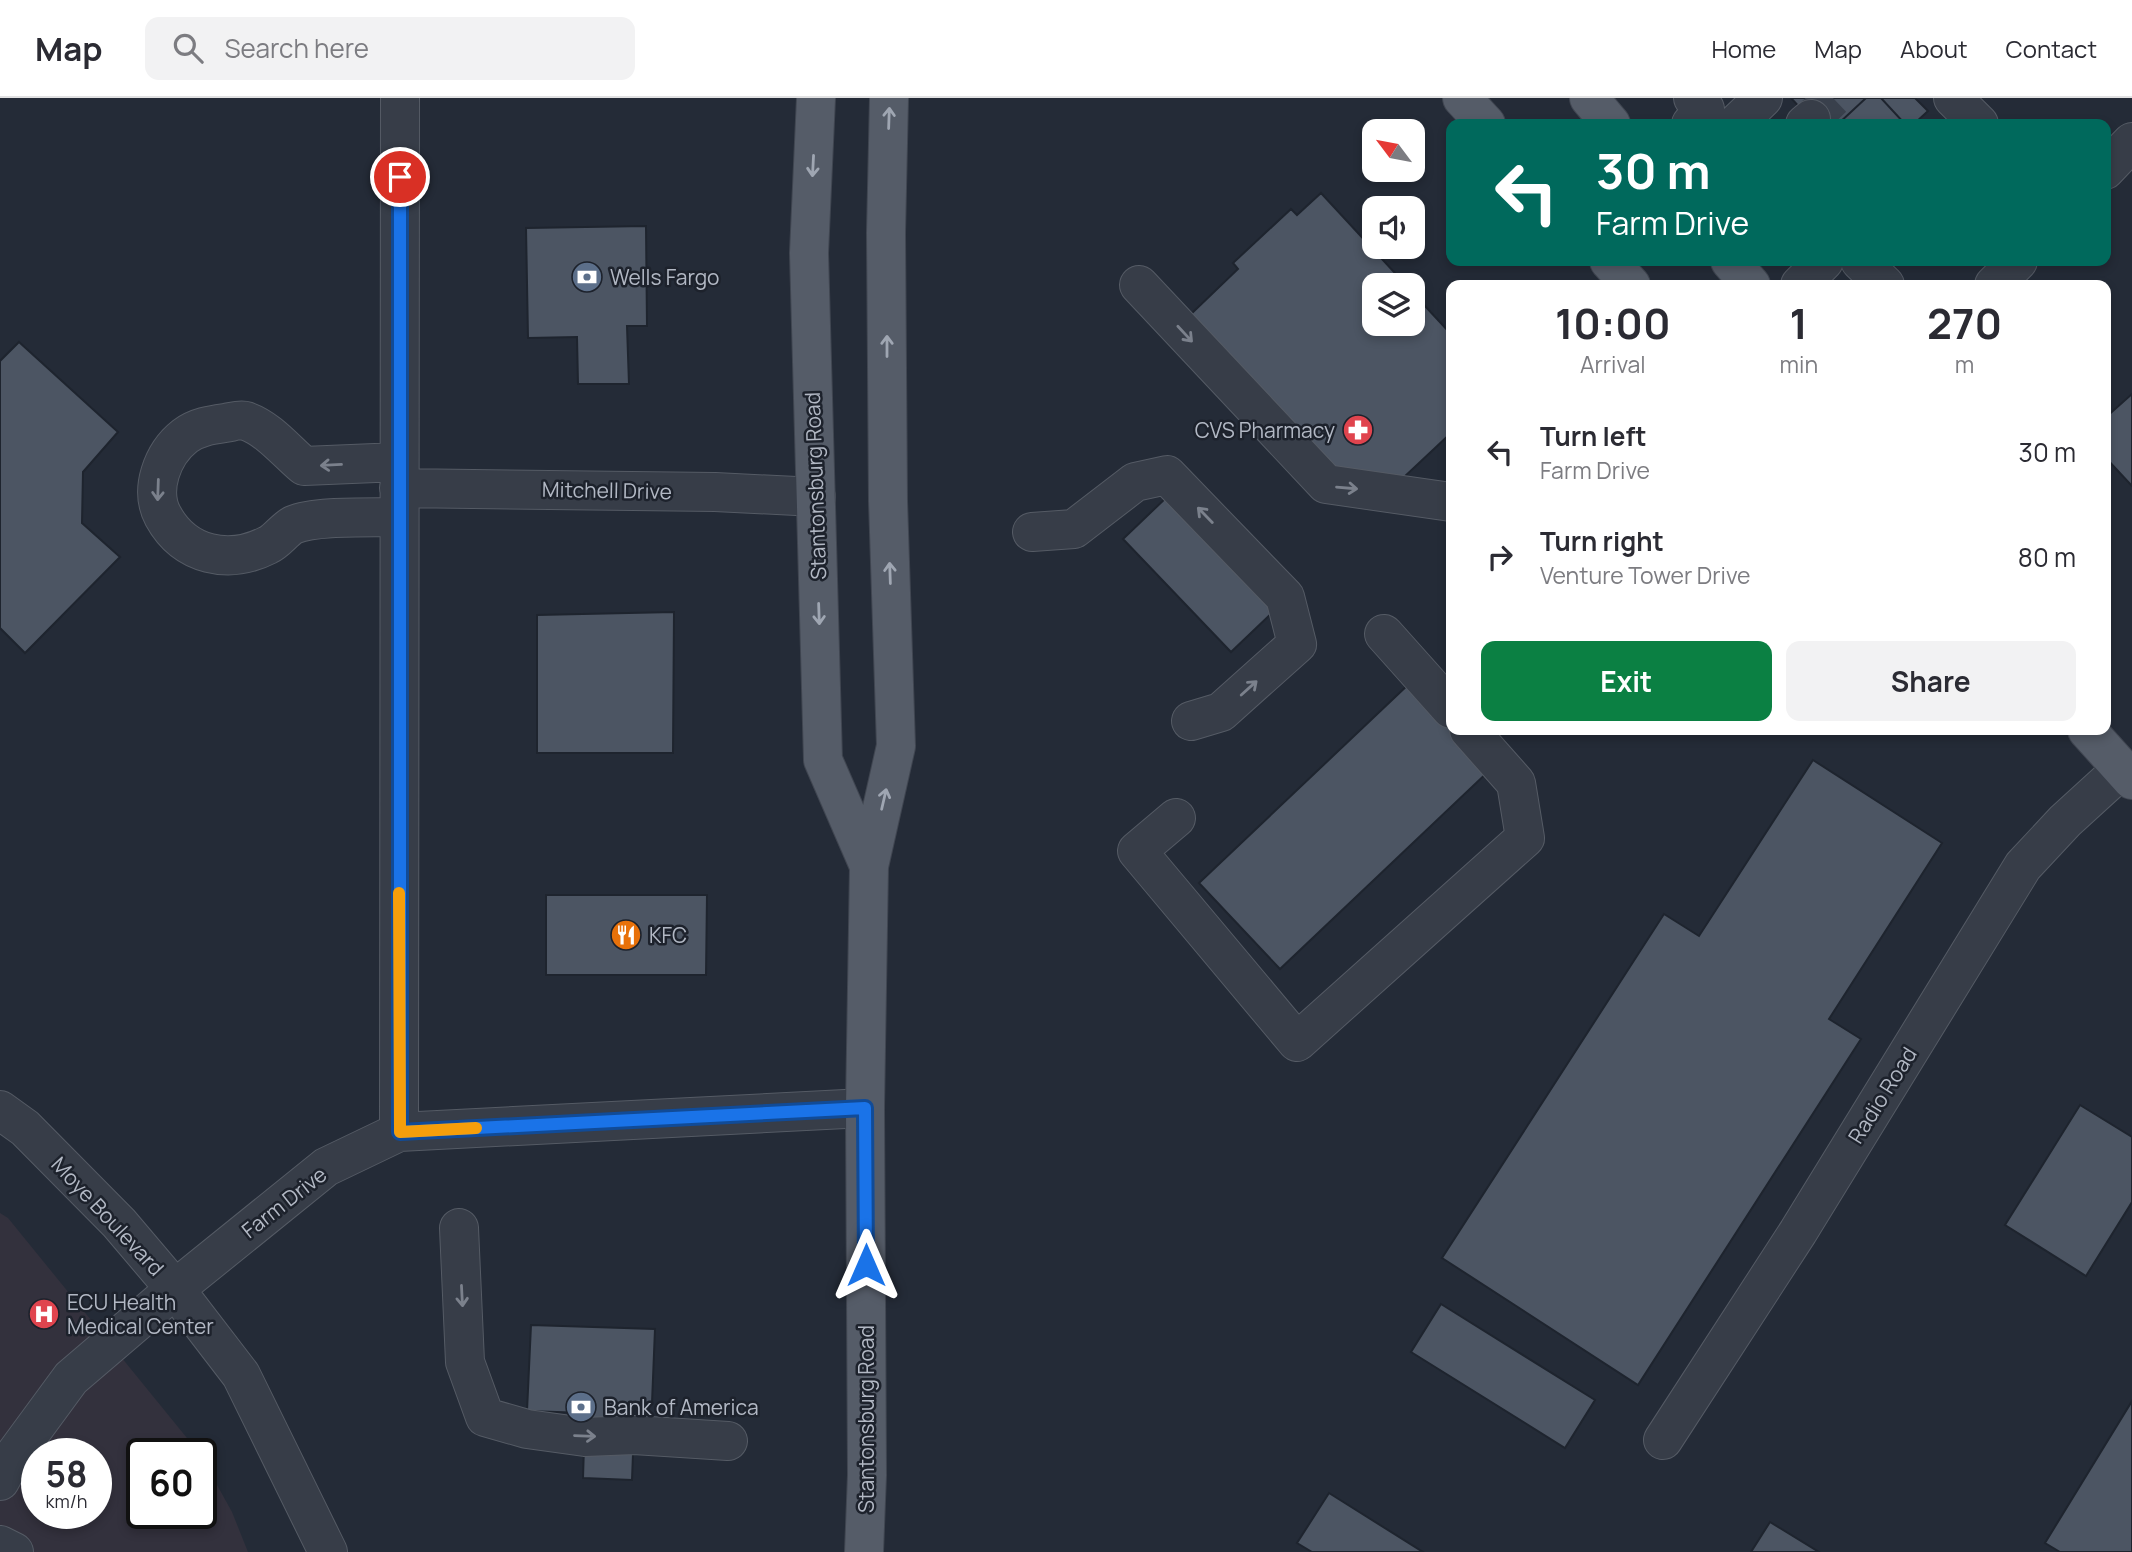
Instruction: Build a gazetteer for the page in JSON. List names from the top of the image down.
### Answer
{
  "streets": {
    "main road": ["Stantonsburg Road"],
    "street": [
      "Mitchell Drive",
      "Radio Road",
      "Farm Drive",
      "Moye Boulevard"
    ]
  },
  "crossings": [
    ["Stantonsburg Road", "Mitchell Drive"],
    ["Stantonsburg Road", "Farm Drive"],
    ["Farm Drive", "Moye Boulevard"]
  ],
  "places": {
    "bank": ["Wells Fargo", "Bank of America"],
    "pharmacy": ["CVS Pharmacy"],
    "restaurant": ["KFC"],
    "hospital": ["ECU Health Medical Center"]
  },
  "north": "top left",
  "page": {
    "header": "Map",
    "search": "Search here",
    "nav": [
      "Home",
      "Map",
      "About",
      "Contact"
    ],
    "turn": ["30 m", "Farm Drive"],
    "eta": [
      "10:00",
      "Arrival",
      "1",
      "min",
      "270",
      "m"
    ],
    "list": [
      {
        "name": "Turn left",
        "note": "Farm Drive",
        "value": "30 m"
      },
      {
        "name": "Turn right",
        "note": "Venture Tower Drive",
        "value": "80 m"
      }
    ],
    "buttons": ["Exit", "Share"],
    "speed": "58 km/h",
    "limit": "60"
  }
}
